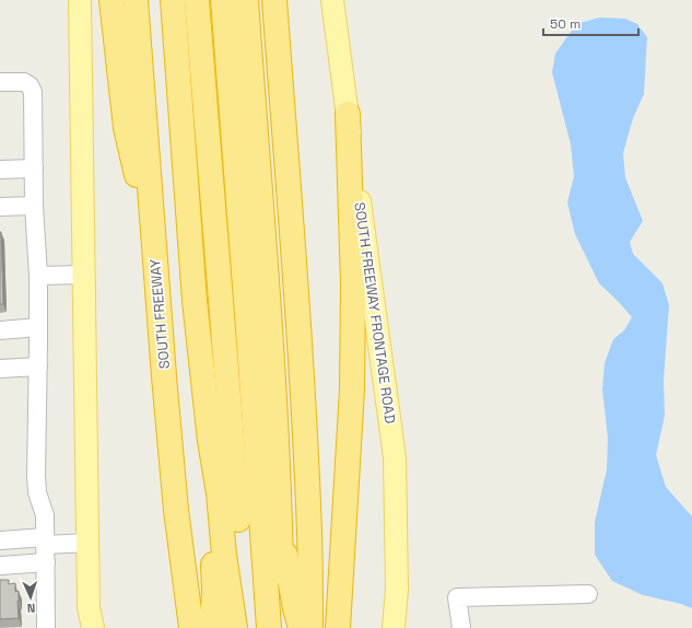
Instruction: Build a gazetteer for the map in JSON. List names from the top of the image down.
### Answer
{
  "streets": {
    "highway": ["SOUTH FREEWAY"],
    "main road": ["SOUTH FREEWAY FRONTAGE ROAD"]
  },
  "scale_bar": "50 m",
  "north": "bottom"
}
